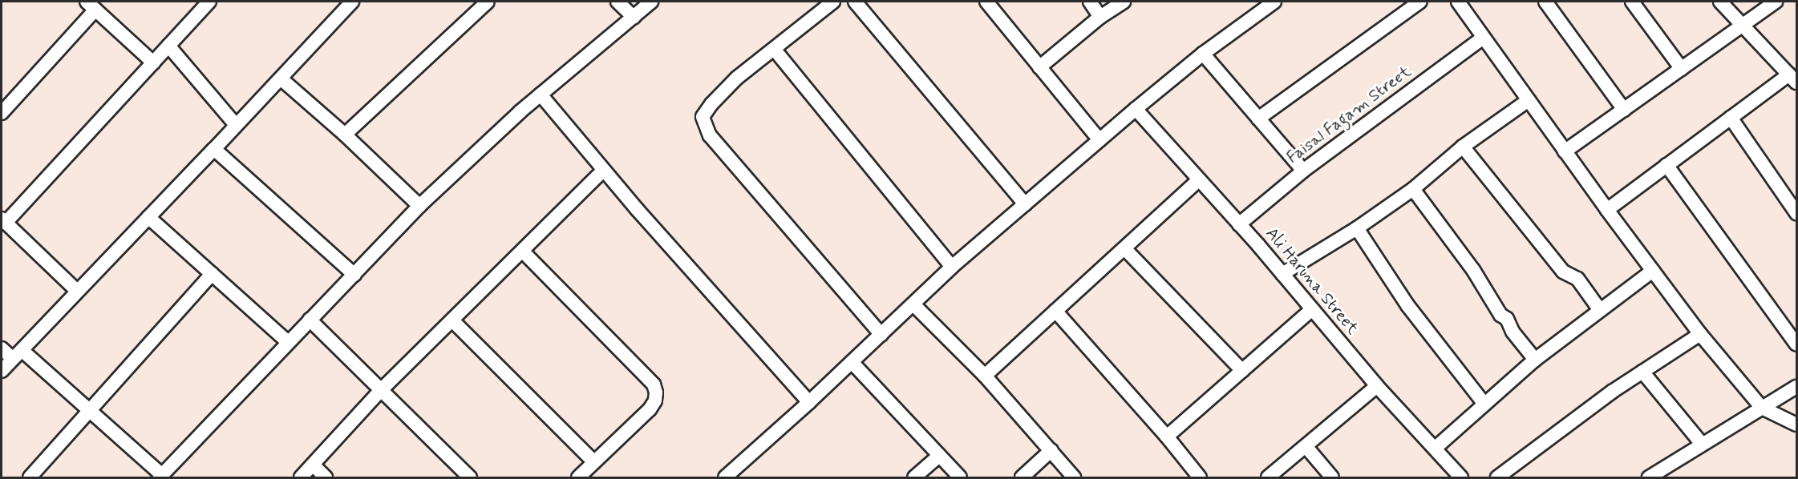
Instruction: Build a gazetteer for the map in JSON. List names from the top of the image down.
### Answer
{
  "streets": {
    "street": ["Faisal Fagam Street", "Ali Haruna Street"]
  },
  "crossings": [
    ["Faisal Fagam Street", "Ali Haruna Street"]
  ]
}
